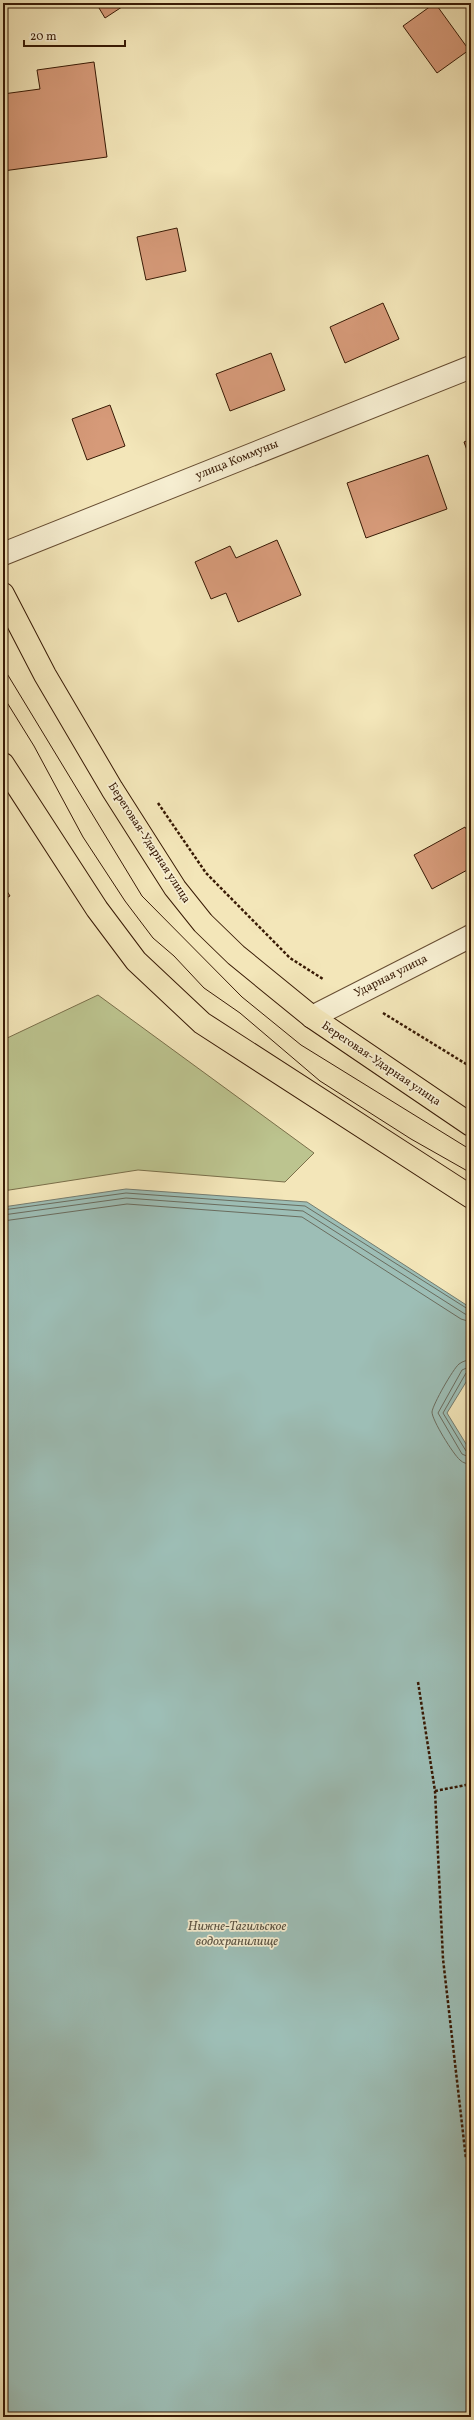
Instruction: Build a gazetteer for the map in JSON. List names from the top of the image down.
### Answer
{
  "streets": {
    "main road": ["Береговая-Ударная улица"],
    "street": ["улица Коммуны", "Ударная улица"]
  },
  "crossings": [
    ["Береговая-Ударная улица", "Ударная улица"]
  ],
  "water": ["Нижне-Тагильское водохранилище"],
  "scale_bar": "20 m"
}
